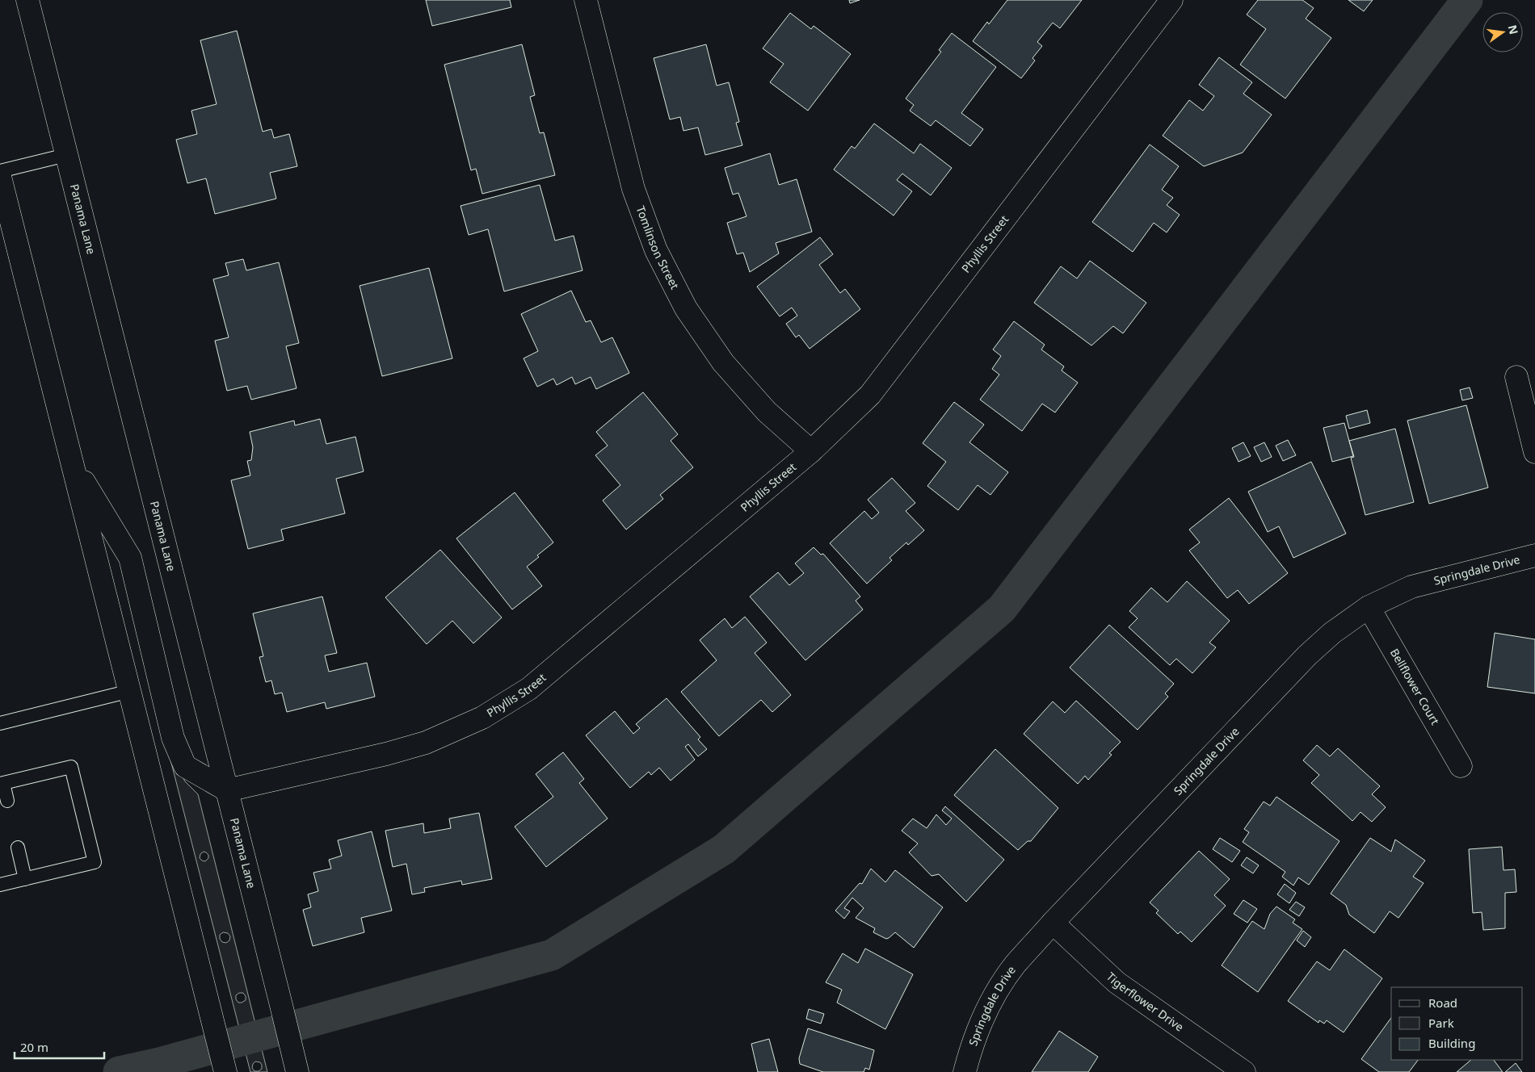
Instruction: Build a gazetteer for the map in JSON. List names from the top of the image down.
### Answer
{
  "streets": {
    "street": [
      "Panama Lane",
      "Phyllis Street",
      "Tomlinson Street",
      "Springdale Drive",
      "Bellflower Court",
      "Tigerflower Drive"
    ]
  },
  "crossings": [
    ["Panama Lane", "Phyllis Street"],
    ["Phyllis Street", "Tomlinson Street"],
    ["Springdale Drive", "Bellflower Court"],
    ["Springdale Drive", "Tigerflower Drive"]
  ],
  "legend": ["Road", "Park", "Building"],
  "scale_bar": "20 m",
  "north": "right"
}
